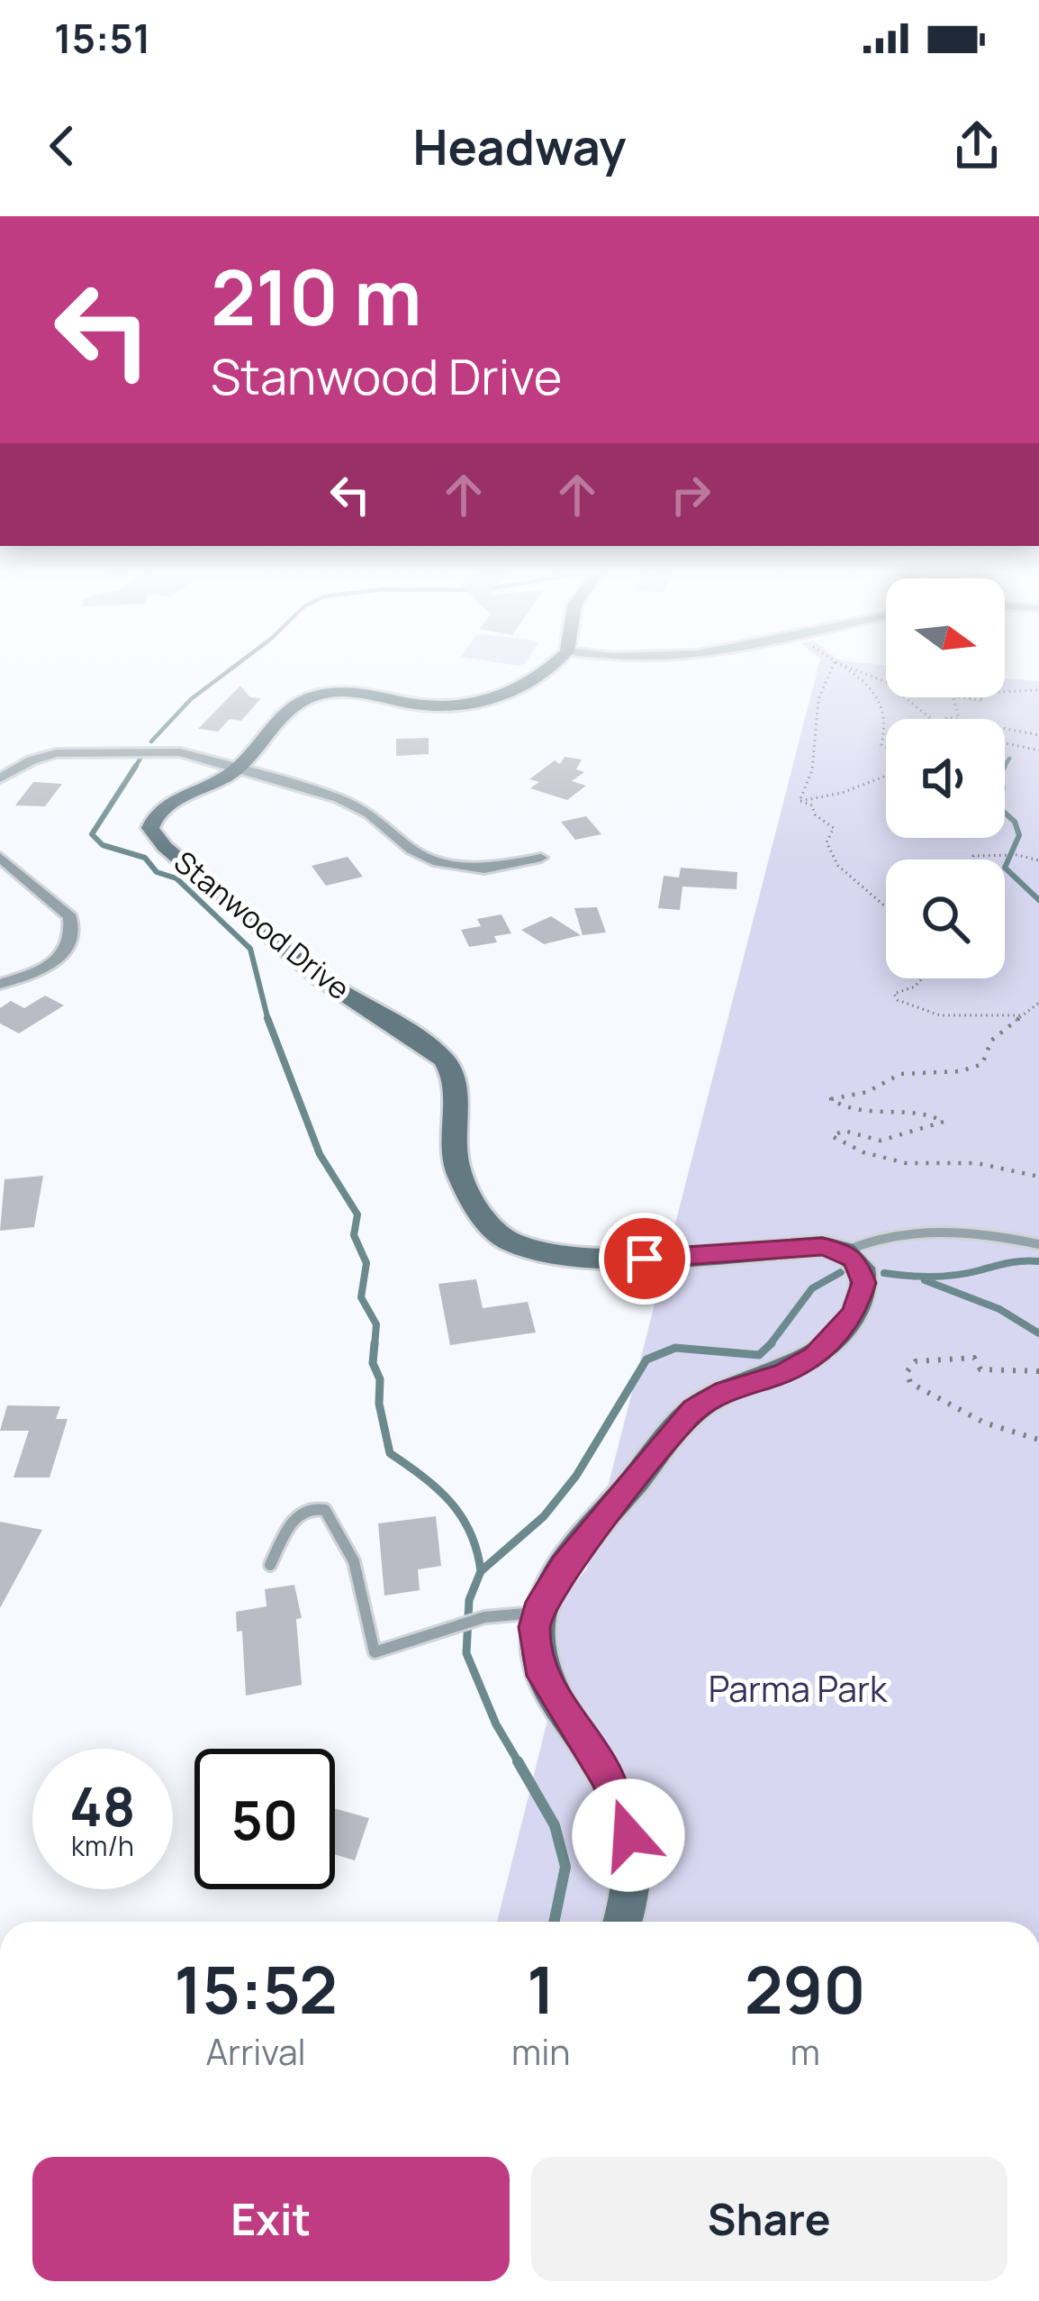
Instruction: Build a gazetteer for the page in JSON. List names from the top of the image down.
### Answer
{
  "streets": {
    "main road": ["Stanwood Drive"]
  },
  "parks": ["Parma Park"],
  "north": "right",
  "page": {
    "status": "15:51",
    "header": "Headway",
    "turn": ["210 m", "Stanwood Drive"],
    "speed": "48 km/h",
    "limit": "50",
    "eta": [
      "15:52",
      "Arrival",
      "1",
      "min",
      "290",
      "m"
    ],
    "buttons": ["Exit", "Share"]
  }
}
